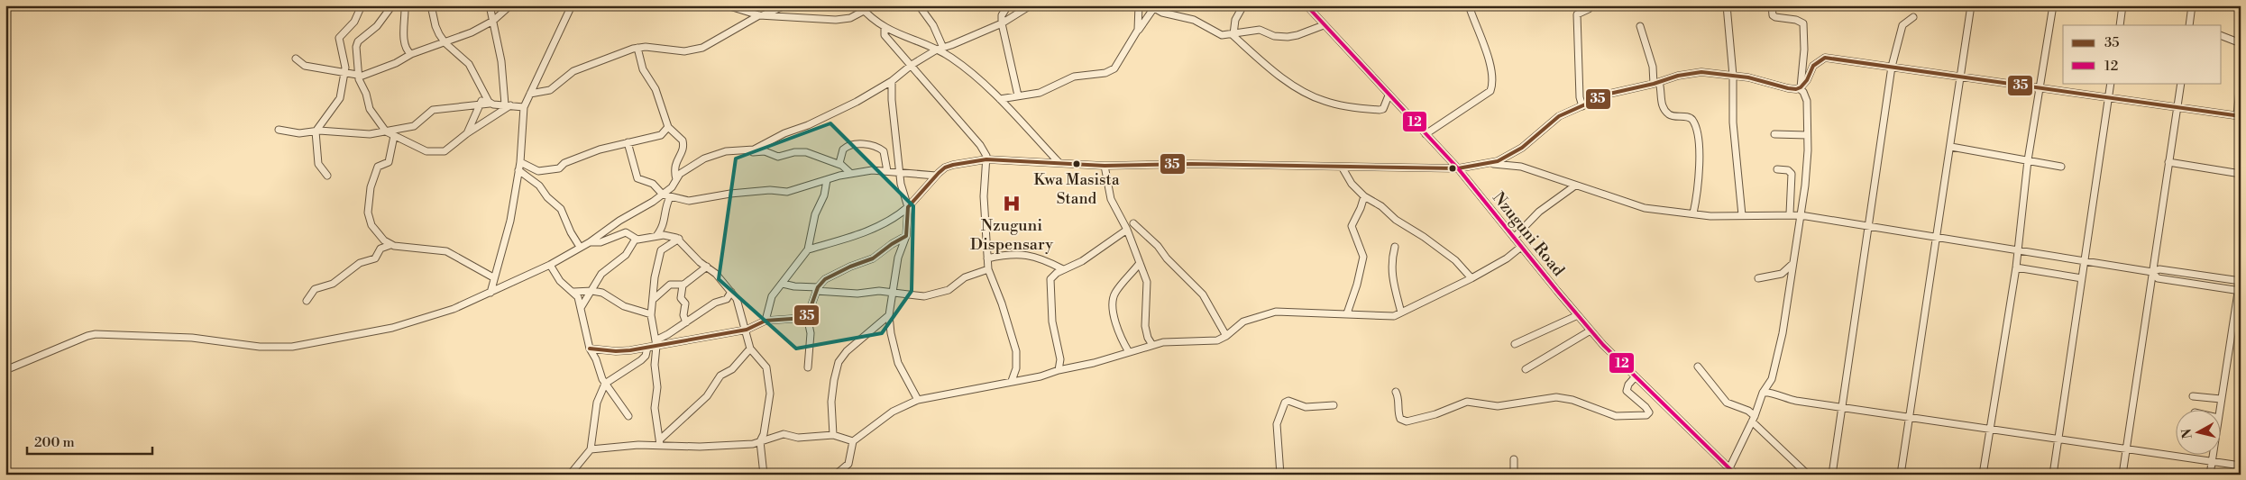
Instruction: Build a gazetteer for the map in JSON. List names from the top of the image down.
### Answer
{
  "streets": {
    "street": ["Nzuguni Road"]
  },
  "places": {
    "other": ["Kwa Masista Stand"],
    "hospital": ["Nzuguni Dispensary"]
  },
  "lines": ["transit line 12", "transit line 35"],
  "legend": ["35", "12"],
  "scale_bar": "200 m",
  "north": "left"
}
